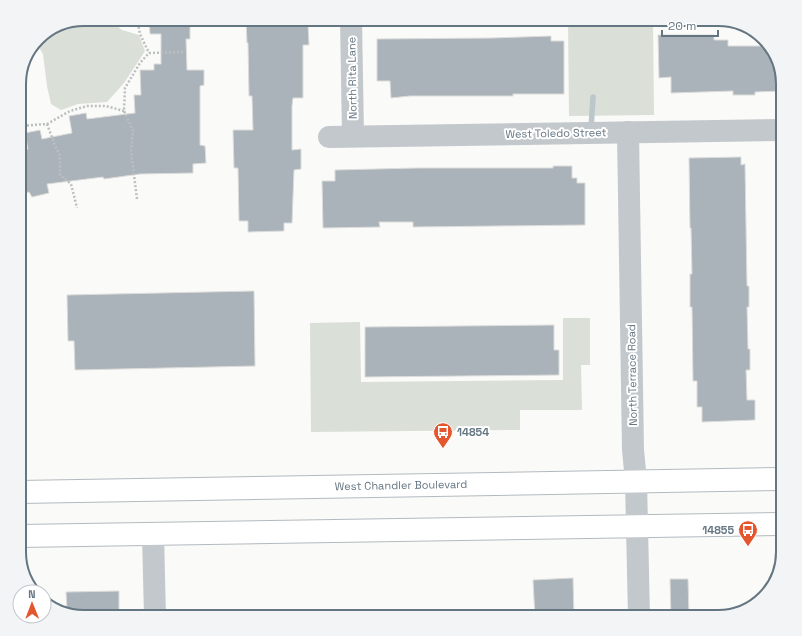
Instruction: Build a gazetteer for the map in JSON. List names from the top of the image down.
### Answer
{
  "streets": {
    "main road": ["West Chandler Boulevard"],
    "street": ["North Rita Lane", "West Toledo Street", "North Terrace Road"]
  },
  "crossings": [
    ["North Rita Lane", "West Toledo Street"],
    ["West Toledo Street", "North Terrace Road"],
    ["North Terrace Road", "West Chandler Boulevard"]
  ],
  "places": {
    "bus stop": ["14854", "14855"]
  },
  "scale_bar": "20 m",
  "north": "top"
}
